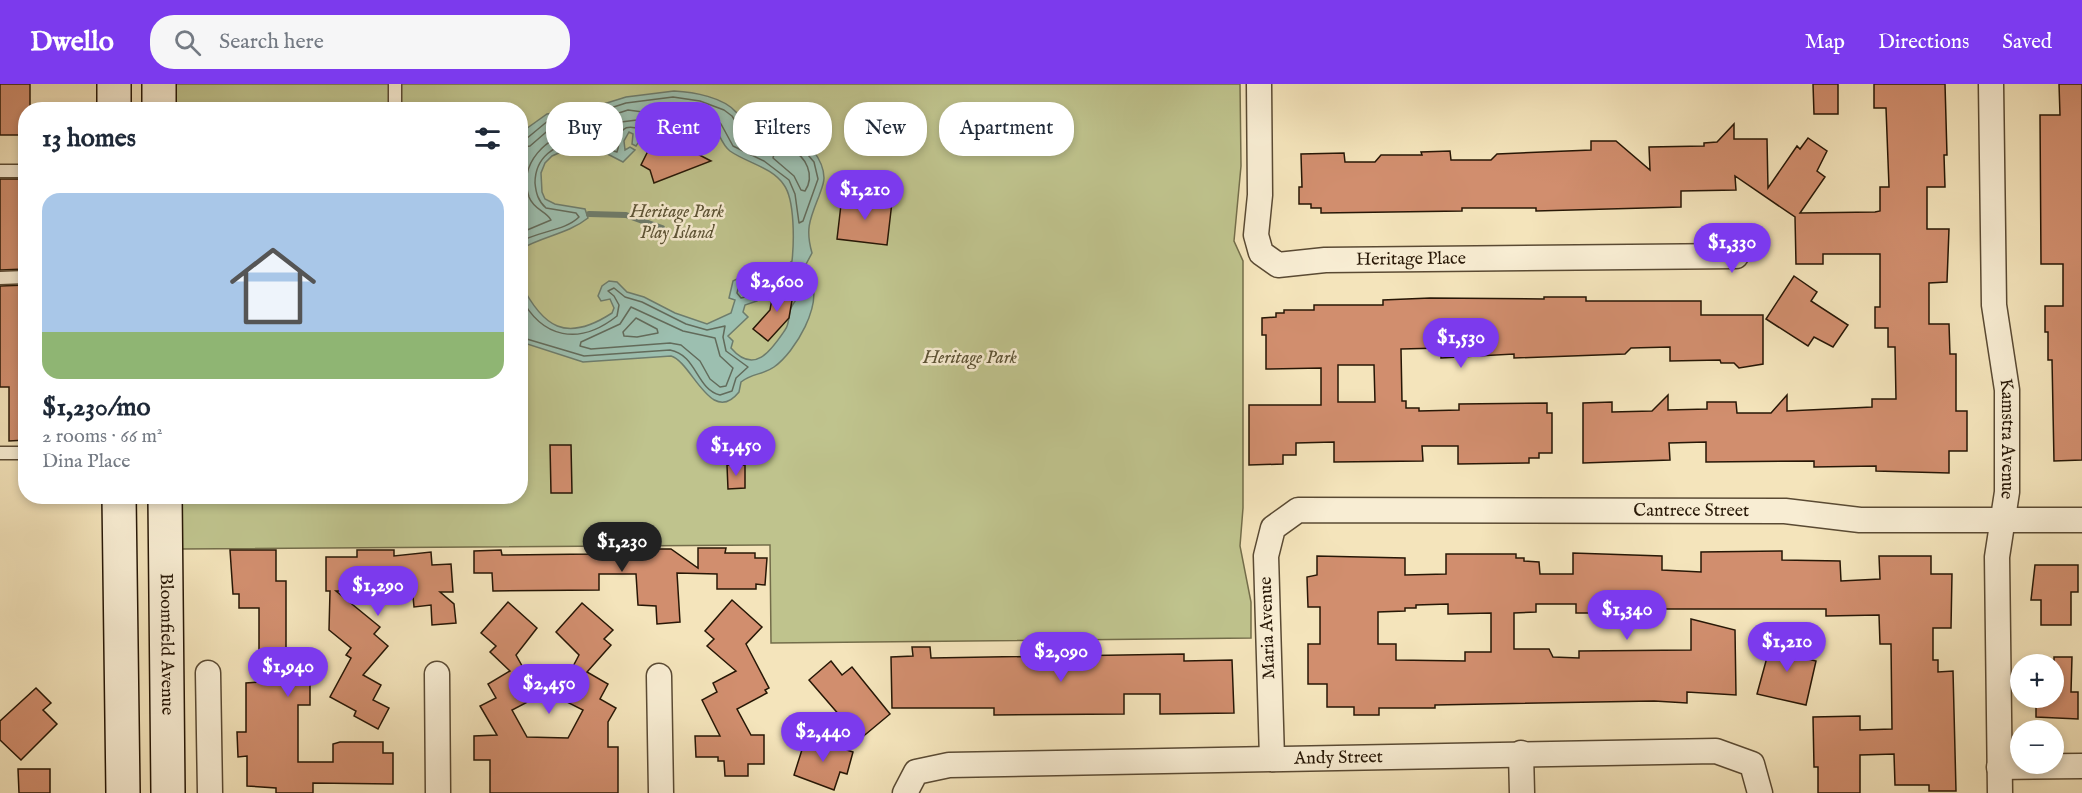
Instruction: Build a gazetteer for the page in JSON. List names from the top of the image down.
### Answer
{
  "streets": {
    "street": [
      "Heritage Place",
      "Kamstra Avenue",
      "Cantrece Street",
      "Maria Avenue",
      "Bloomfield Avenue",
      "Andy Street"
    ]
  },
  "crossings": [
    ["Kamstra Avenue", "Cantrece Street"],
    ["Cantrece Street", "Maria Avenue"],
    ["Maria Avenue", "Andy Street"]
  ],
  "parks": ["Heritage Park Play Island", "Heritage Park"],
  "page": {
    "header": "Dwello",
    "search": "Search here",
    "nav": ["Map", "Directions", "Saved"],
    "chip": [
      "Buy",
      "Rent",
      "Filters",
      "New",
      "Apartment"
    ],
    "heading": "13 homes",
    "price": [
      "$1,210",
      "$1,330",
      "$2,600",
      "$1,530",
      "$1,450",
      "$1,230",
      "$1,290",
      "$1,340",
      "$1,210",
      "$2,090",
      "$1,940",
      "$2,450",
      "$2,440"
    ],
    "list": [
      {
        "name": "$1,230/mo",
        "note": "2 rooms · 66 m² · Dina Place"
      }
    ],
    "map_buttons": ["+", "−"]
  }
}
